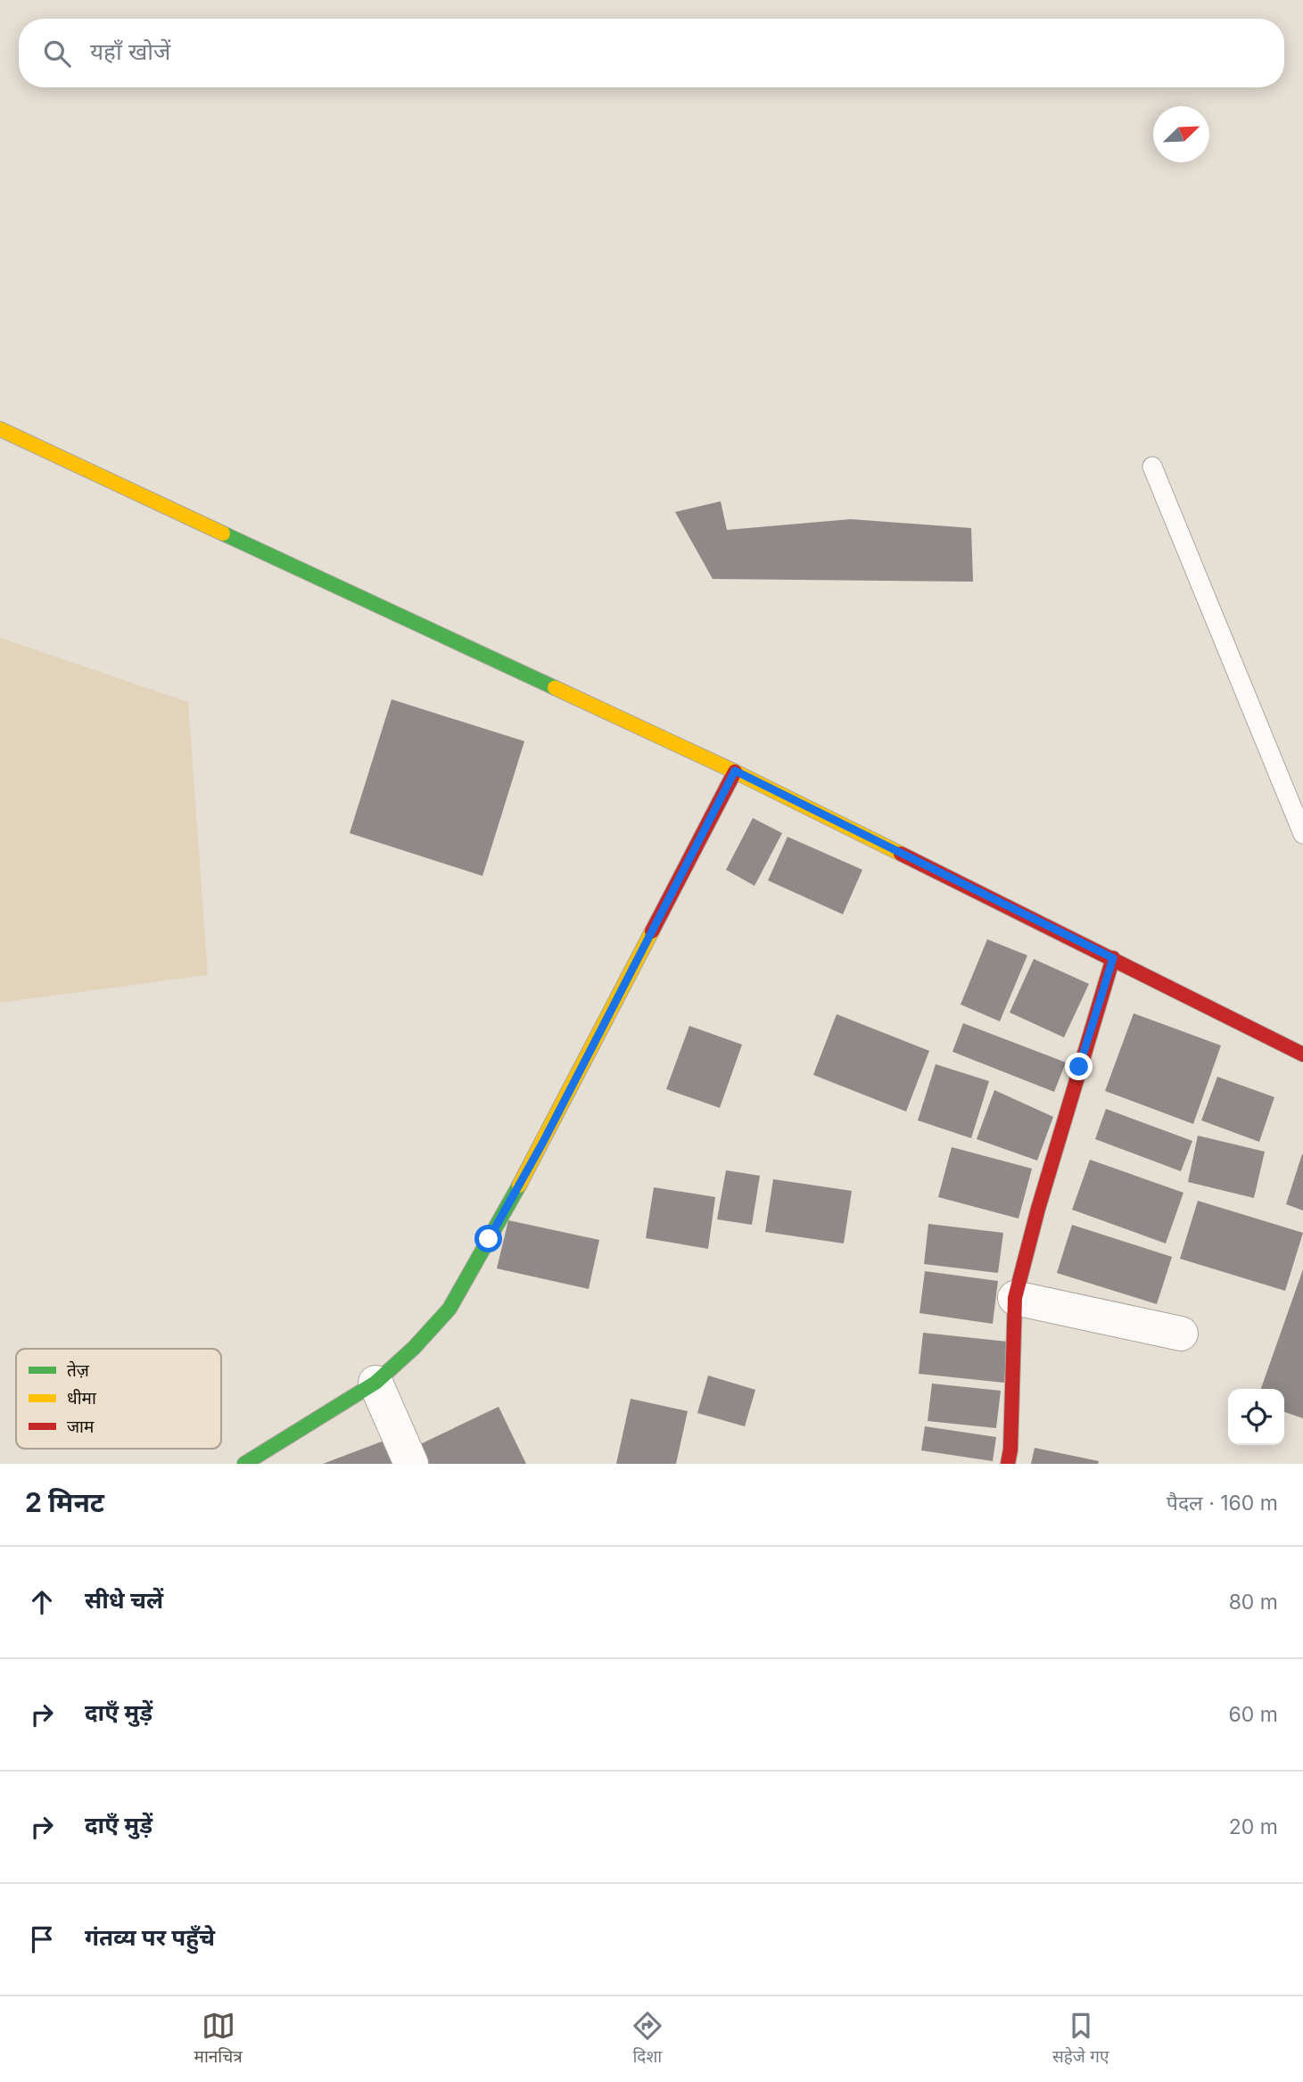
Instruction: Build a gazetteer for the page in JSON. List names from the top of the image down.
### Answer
{
  "legend": ["तेज़", "धीमा", "जाम"],
  "north": "top right",
  "page": {
    "search": "यहाँ खोजें",
    "heading": ["2 मिनट", "पैदल · 160 m"],
    "list": [
      ["सीधे चलें", "80 m"],
      ["दाएँ मुड़ें", "60 m"],
      ["दाएँ मुड़ें", "20 m"],
      "गंतव्य पर पहुँचे"
    ],
    "nav": ["मानचित्र", "दिशा", "सहेजे गए"]
  }
}
